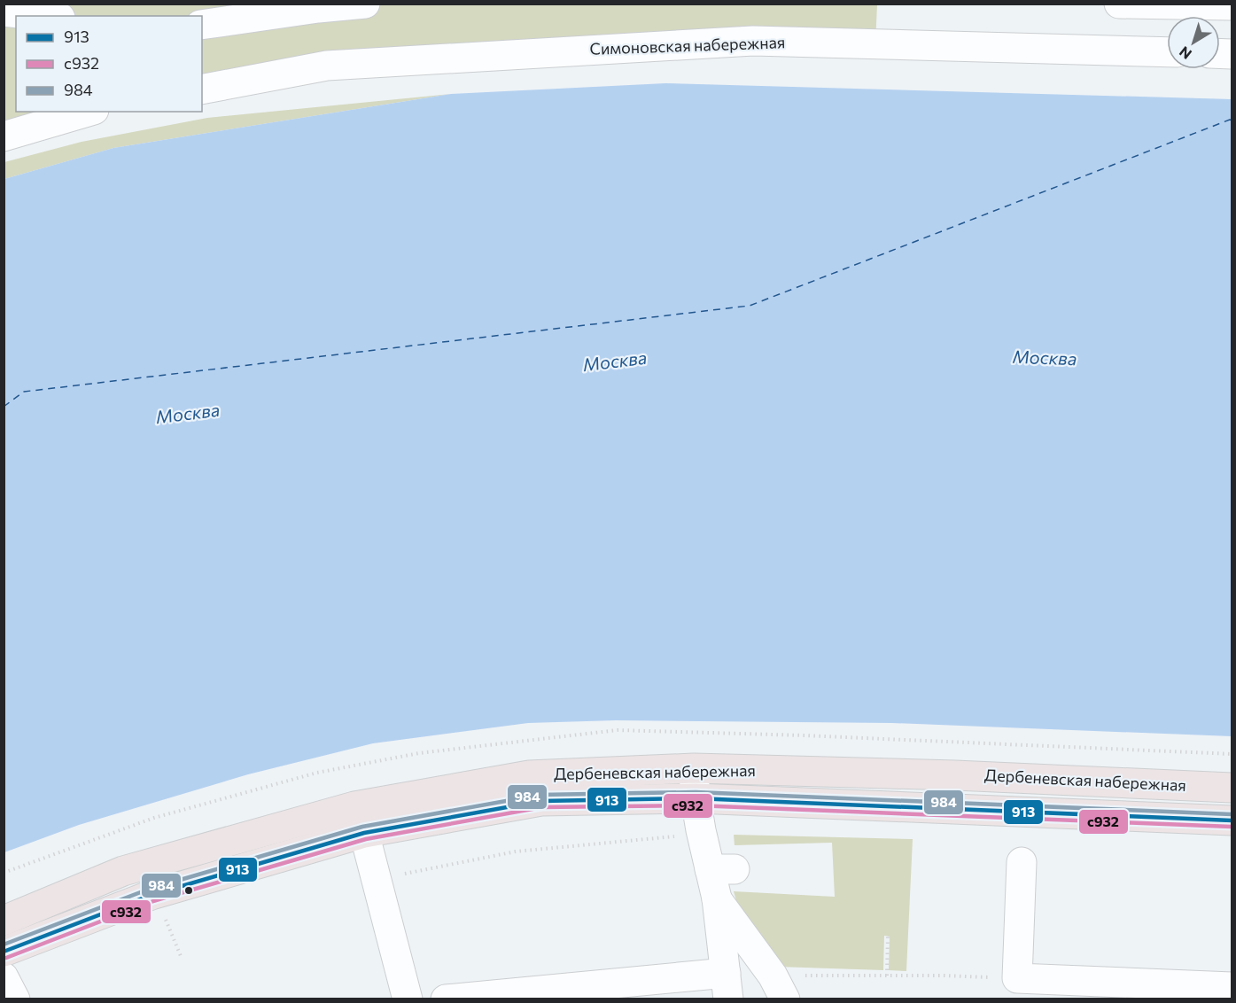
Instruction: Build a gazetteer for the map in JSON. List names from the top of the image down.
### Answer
{
  "streets": {
    "main road": ["Дербеневская набережная"],
    "street": ["Симоновская набережная"]
  },
  "water": ["Москва"],
  "lines": ["transit line 984", "transit line 913", "transit line с932"],
  "legend": ["913", "с932", "984"],
  "north": "bottom left"
}
